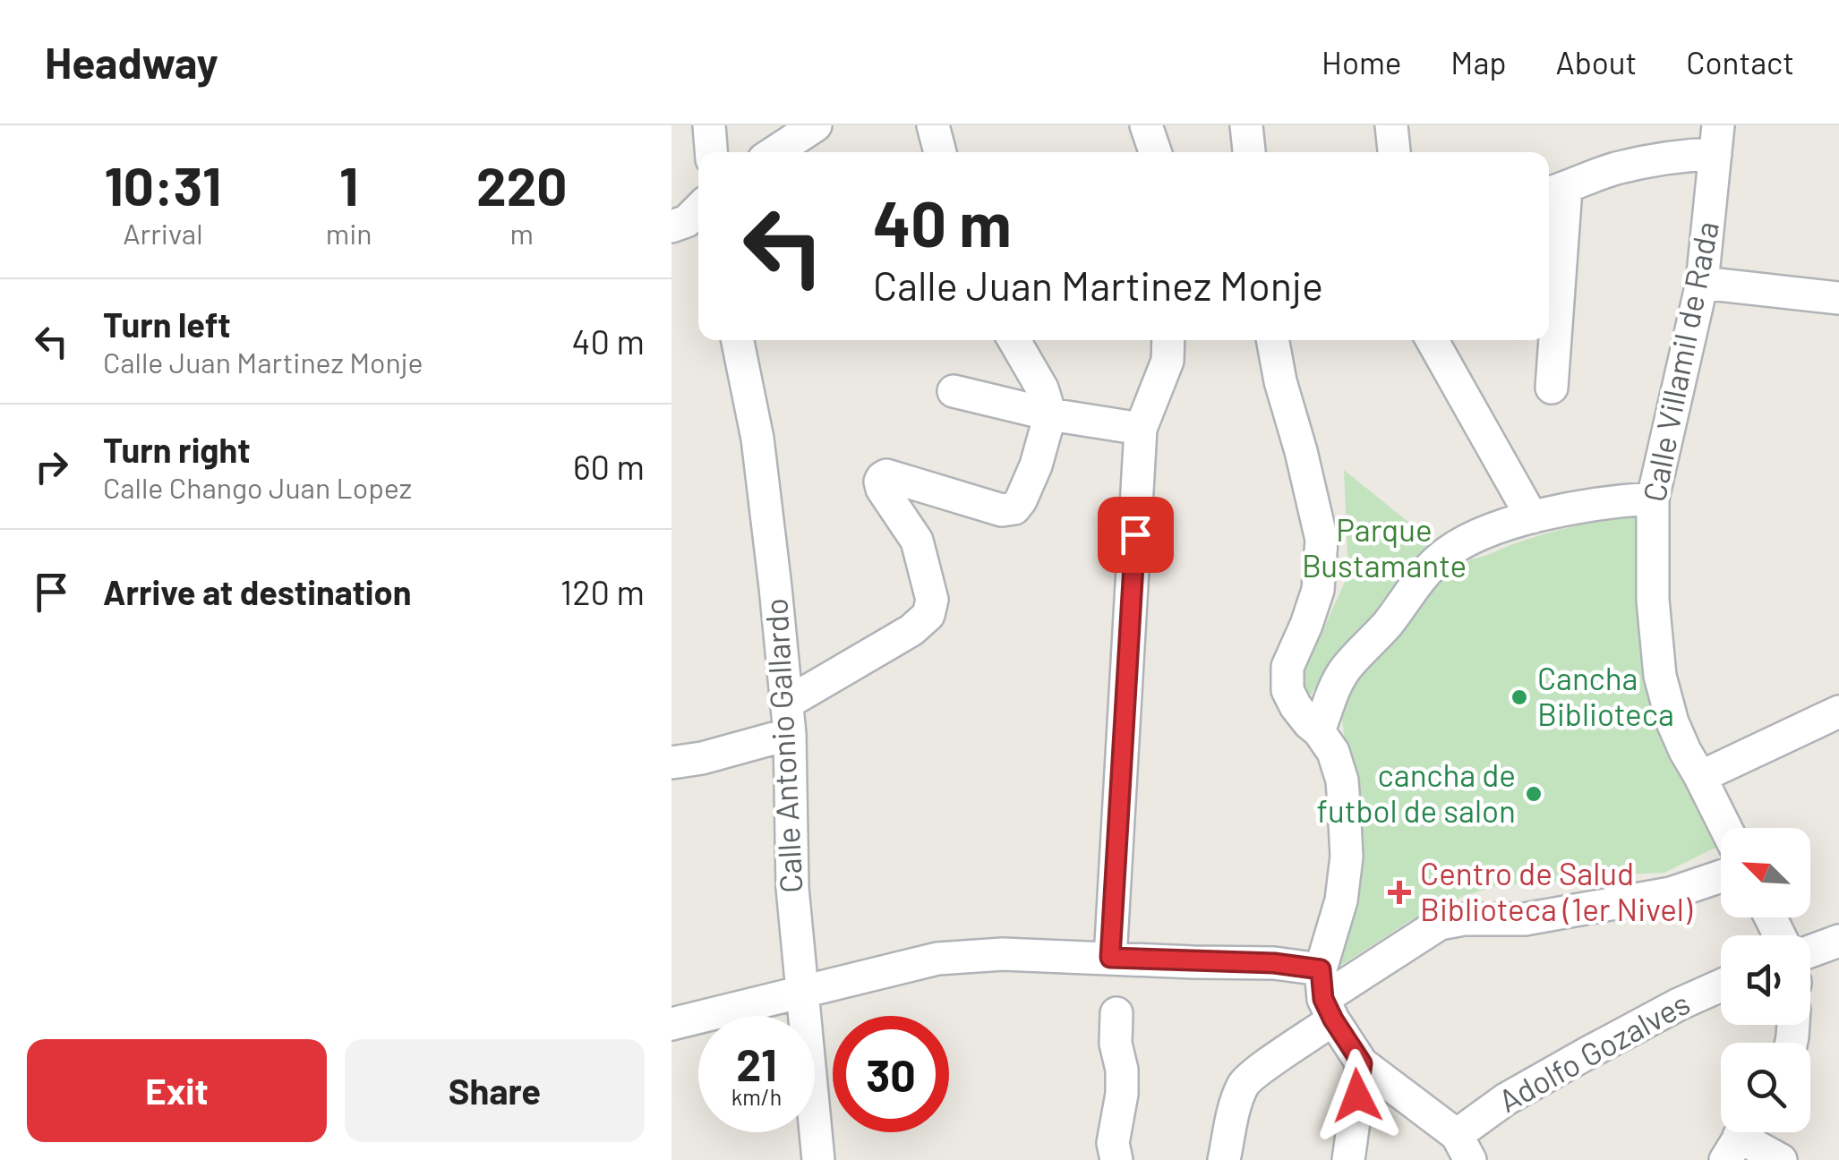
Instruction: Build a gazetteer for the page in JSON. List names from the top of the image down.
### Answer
{
  "streets": {
    "street": ["Calle Villamil de Rada", "Calle Antonio Gallardo", "Adolfo Gozalves"]
  },
  "parks": ["Parque Bustamante"],
  "places": {
    "other": ["Cancha Biblioteca", "cancha de futbol de salon"],
    "health": ["Centro de Salud Biblioteca (1er Nivel)"]
  },
  "north": "top left",
  "page": {
    "header": "Headway",
    "nav": [
      "Home",
      "Map",
      "About",
      "Contact"
    ],
    "eta": [
      "10:31",
      "Arrival",
      "1",
      "min",
      "220",
      "m"
    ],
    "turn": ["40 m", "Calle Juan Martinez Monje"],
    "list": [
      {
        "name": "Turn left",
        "note": "Calle Juan Martinez Monje",
        "value": "40 m"
      },
      {
        "name": "Turn right",
        "note": "Calle Chango Juan Lopez",
        "value": "60 m"
      },
      {
        "name": "Arrive at destination",
        "value": "120 m"
      }
    ],
    "speed": "21 km/h",
    "limit": "30",
    "buttons": ["Exit", "Share"]
  }
}
